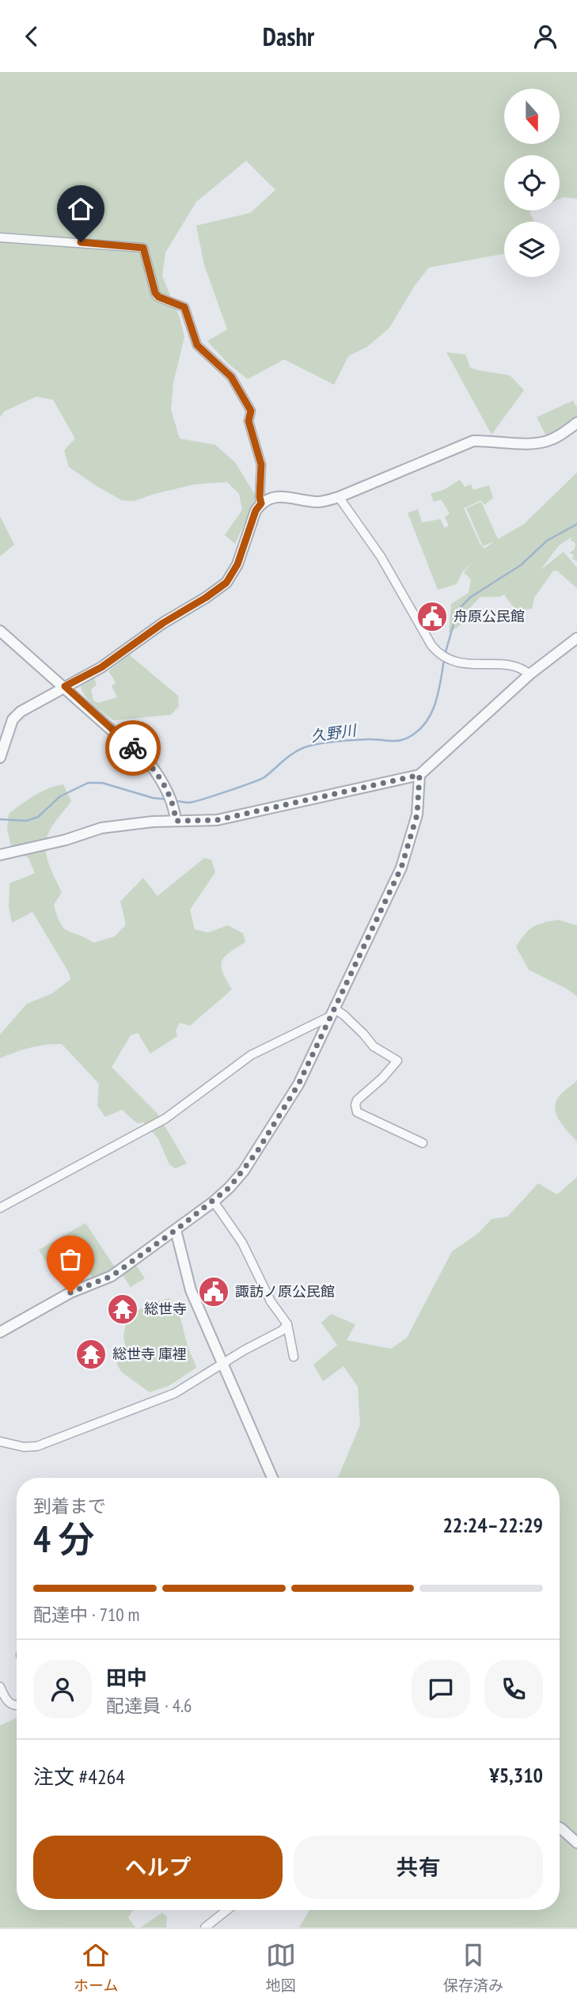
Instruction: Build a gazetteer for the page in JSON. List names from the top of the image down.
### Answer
{
  "water": ["久野川"],
  "places": {
    "public building": ["舟原公民館", "諏訪ノ原公民館"],
    "temple": ["総世寺", "総世寺 庫裡"]
  },
  "north": "bottom",
  "page": {
    "header": "Dashr",
    "heading": ["4 分", "到着まで", "22:24–22:29"],
    "panel": [
      "田中",
      "配達員 · 4.6",
      "注文 #4264",
      "¥5,310"
    ],
    "bar": "配達中 · 710 m",
    "buttons": ["ヘルプ", "共有"],
    "tabs": ["ホーム", "地図", "保存済み"]
  }
}
